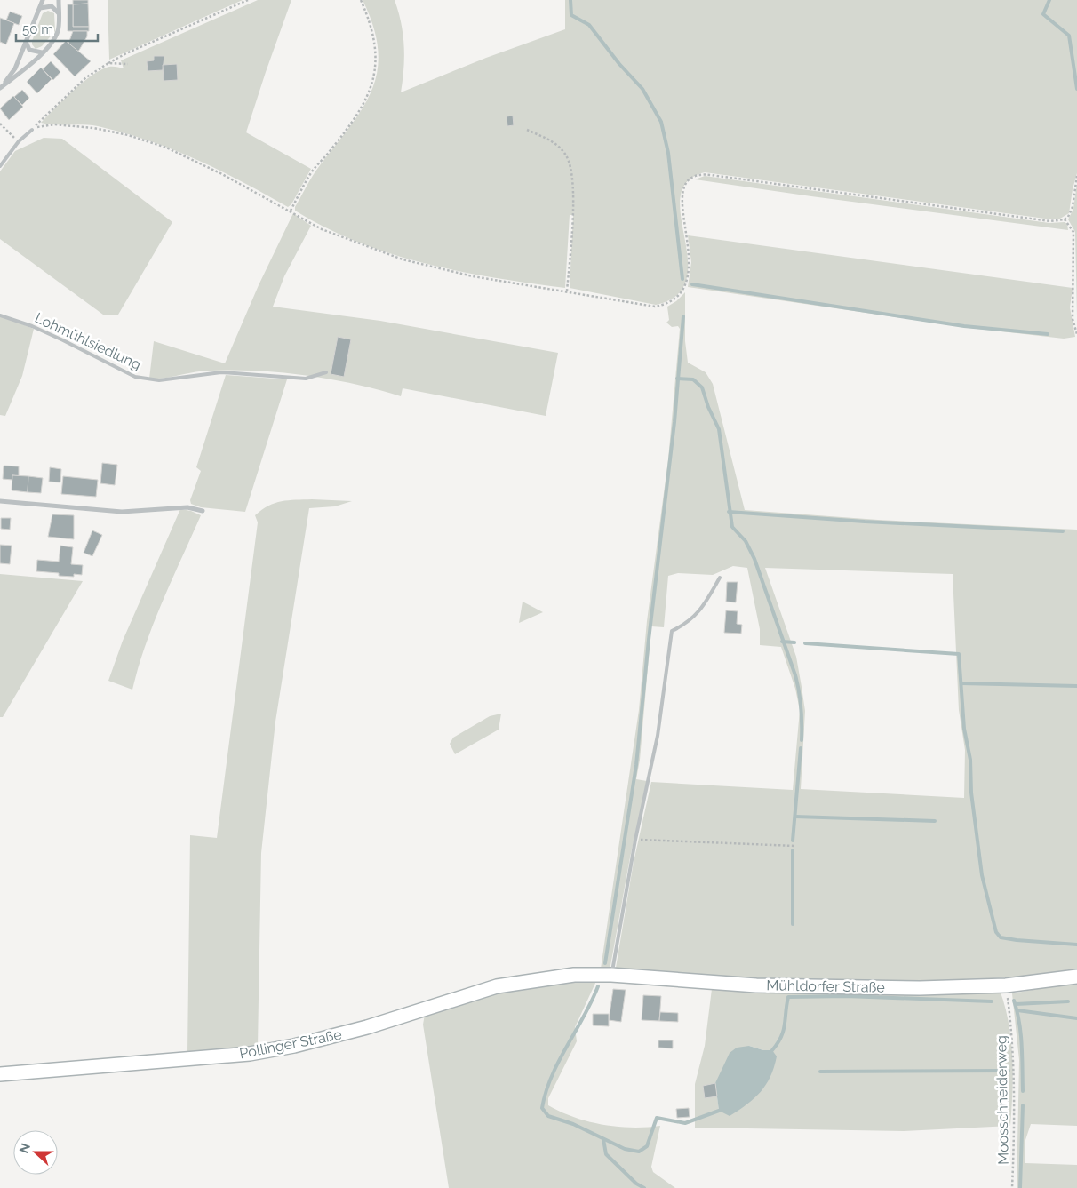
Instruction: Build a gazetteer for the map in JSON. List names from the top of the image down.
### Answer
{
  "streets": {
    "street": ["Mühldorfer Straße", "Pollinger Straße"],
    "lane": ["Lohmühlsiedlung"],
    "path": ["Moosschneiderweg"]
  },
  "crossings": [
    ["Mühldorfer Straße", "Pollinger Straße"],
    ["Mühldorfer Straße", "Moosschneiderweg"]
  ],
  "scale_bar": "50 m",
  "north": "left"
}
